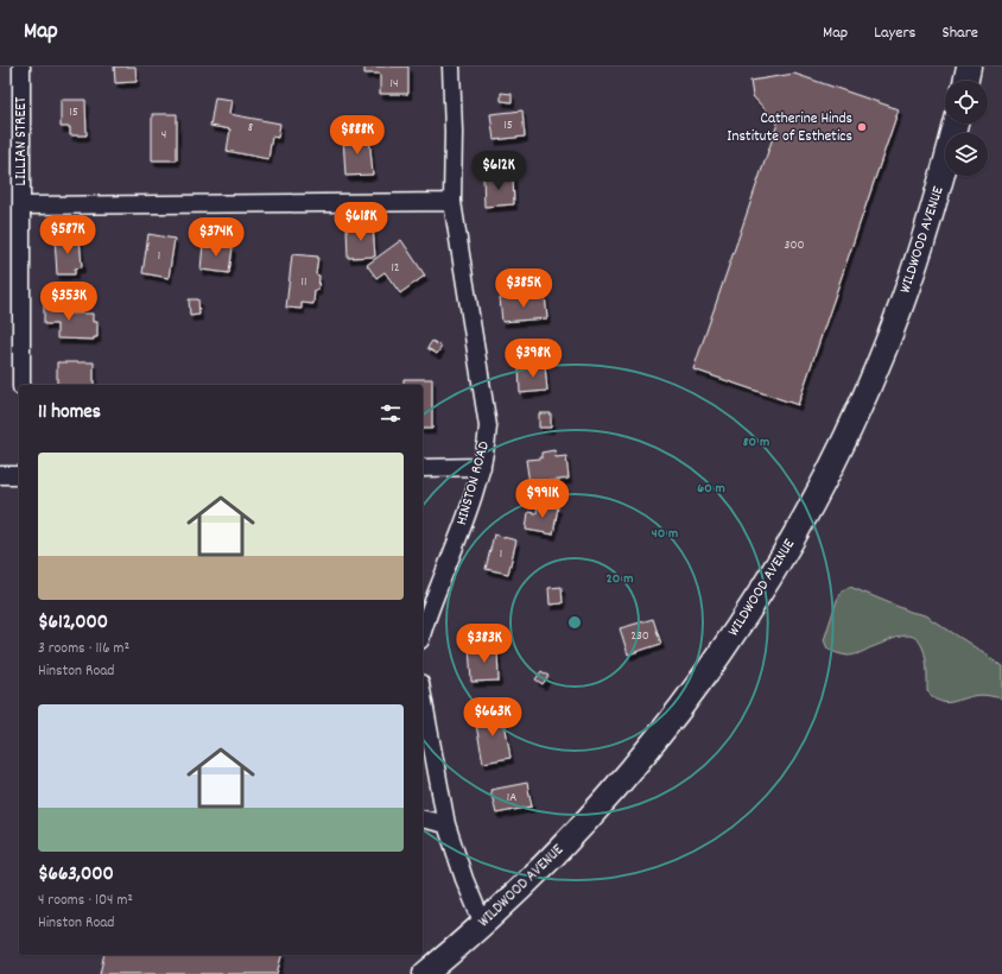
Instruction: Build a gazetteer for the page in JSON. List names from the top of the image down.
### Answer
{
  "streets": {
    "street": ["LILLIAN STREET", "WILDWOOD AVENUE", "HINSTON ROAD"]
  },
  "places": ["Catherine Hinds Institute of Esthetics"],
  "house_numbers": [
    "14",
    "15",
    "15",
    "8",
    "4",
    "300",
    "1",
    "12",
    "11",
    "1",
    "230",
    "1A"
  ],
  "page": {
    "header": "Map",
    "nav": ["Map", "Layers", "Share"],
    "price": [
      "$888K",
      "$612K",
      "$618K",
      "$587K",
      "$374K",
      "$385K",
      "$353K",
      "$398K",
      "$991K",
      "$383K",
      "$663K"
    ],
    "heading": "11 homes",
    "list": [
      {
        "name": "$612,000",
        "note": "3 rooms · 116 m² · Hinston Road"
      },
      {
        "name": "$663,000",
        "note": "4 rooms · 104 m² · Hinston Road"
      }
    ]
  },
  "rings": [
    "80 m",
    "60 m",
    "40 m",
    "20 m"
  ]
}
